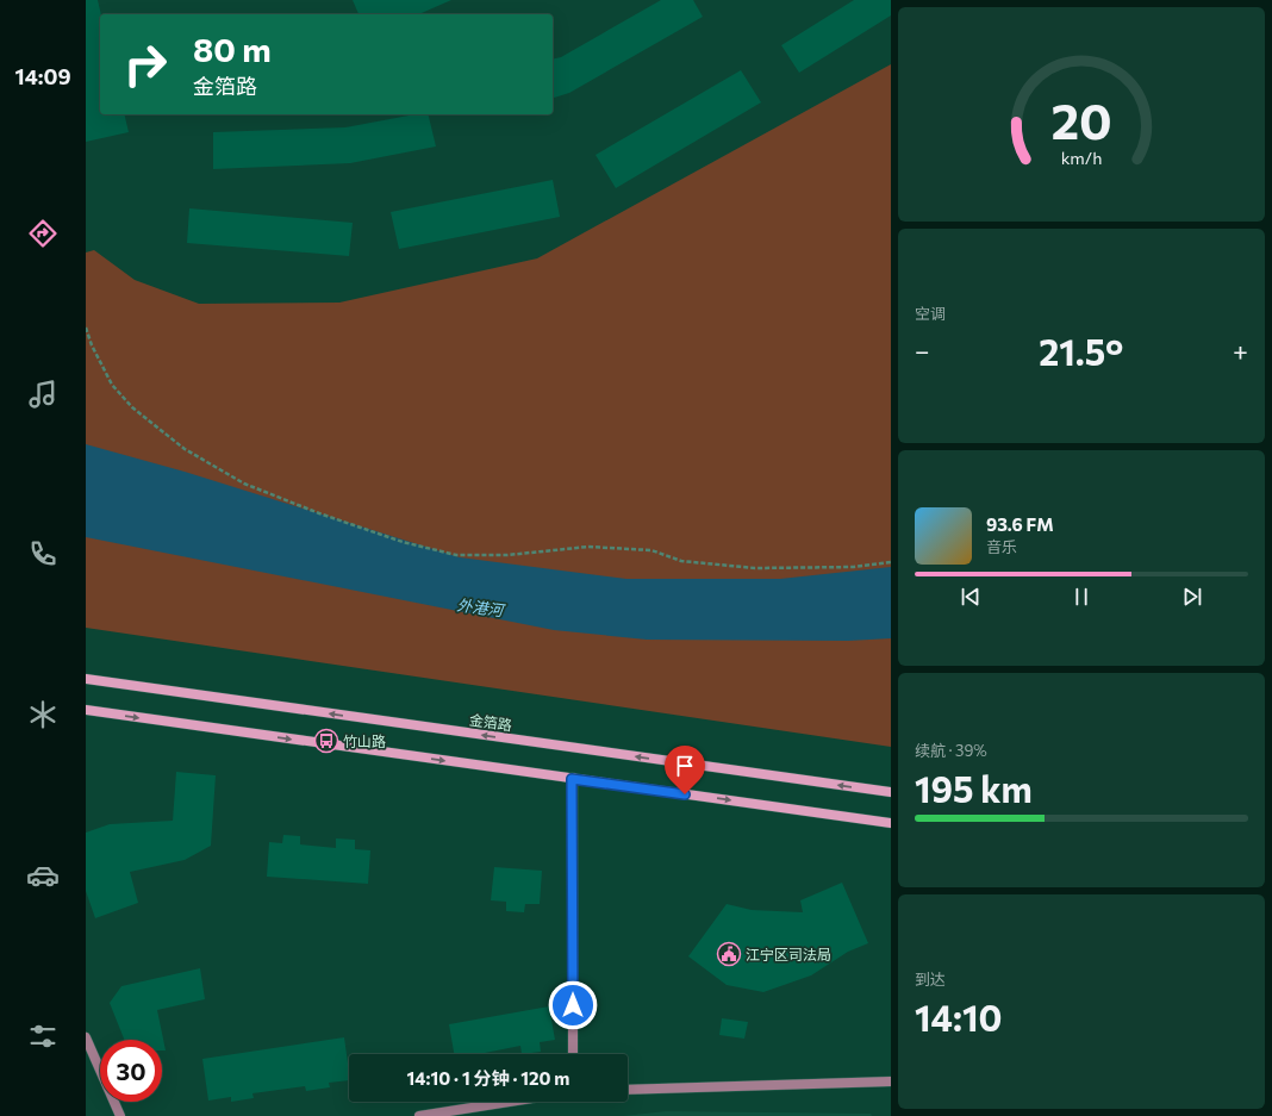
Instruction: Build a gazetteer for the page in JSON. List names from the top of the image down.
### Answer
{
  "streets": {
    "main road": ["金箔路"]
  },
  "water": ["外港河"],
  "places": {
    "bus stop": ["竹山路"],
    "public building": ["江宁区司法局"]
  },
  "page": {
    "tabs": "14:09",
    "turn": ["80 m", "金箔路"],
    "tile": [
      "空调",
      ["续航 · 39%", "195 km"],
      ["到达", "14:10"]
    ],
    "heat": ["−", "21.5°", "+"],
    "song": ["93.6 FM", "音乐"],
    "limit": "30",
    "trip": "14:10 · 1 分钟 · 120 m",
    "gauge": ["20", "km/h"]
  }
}
